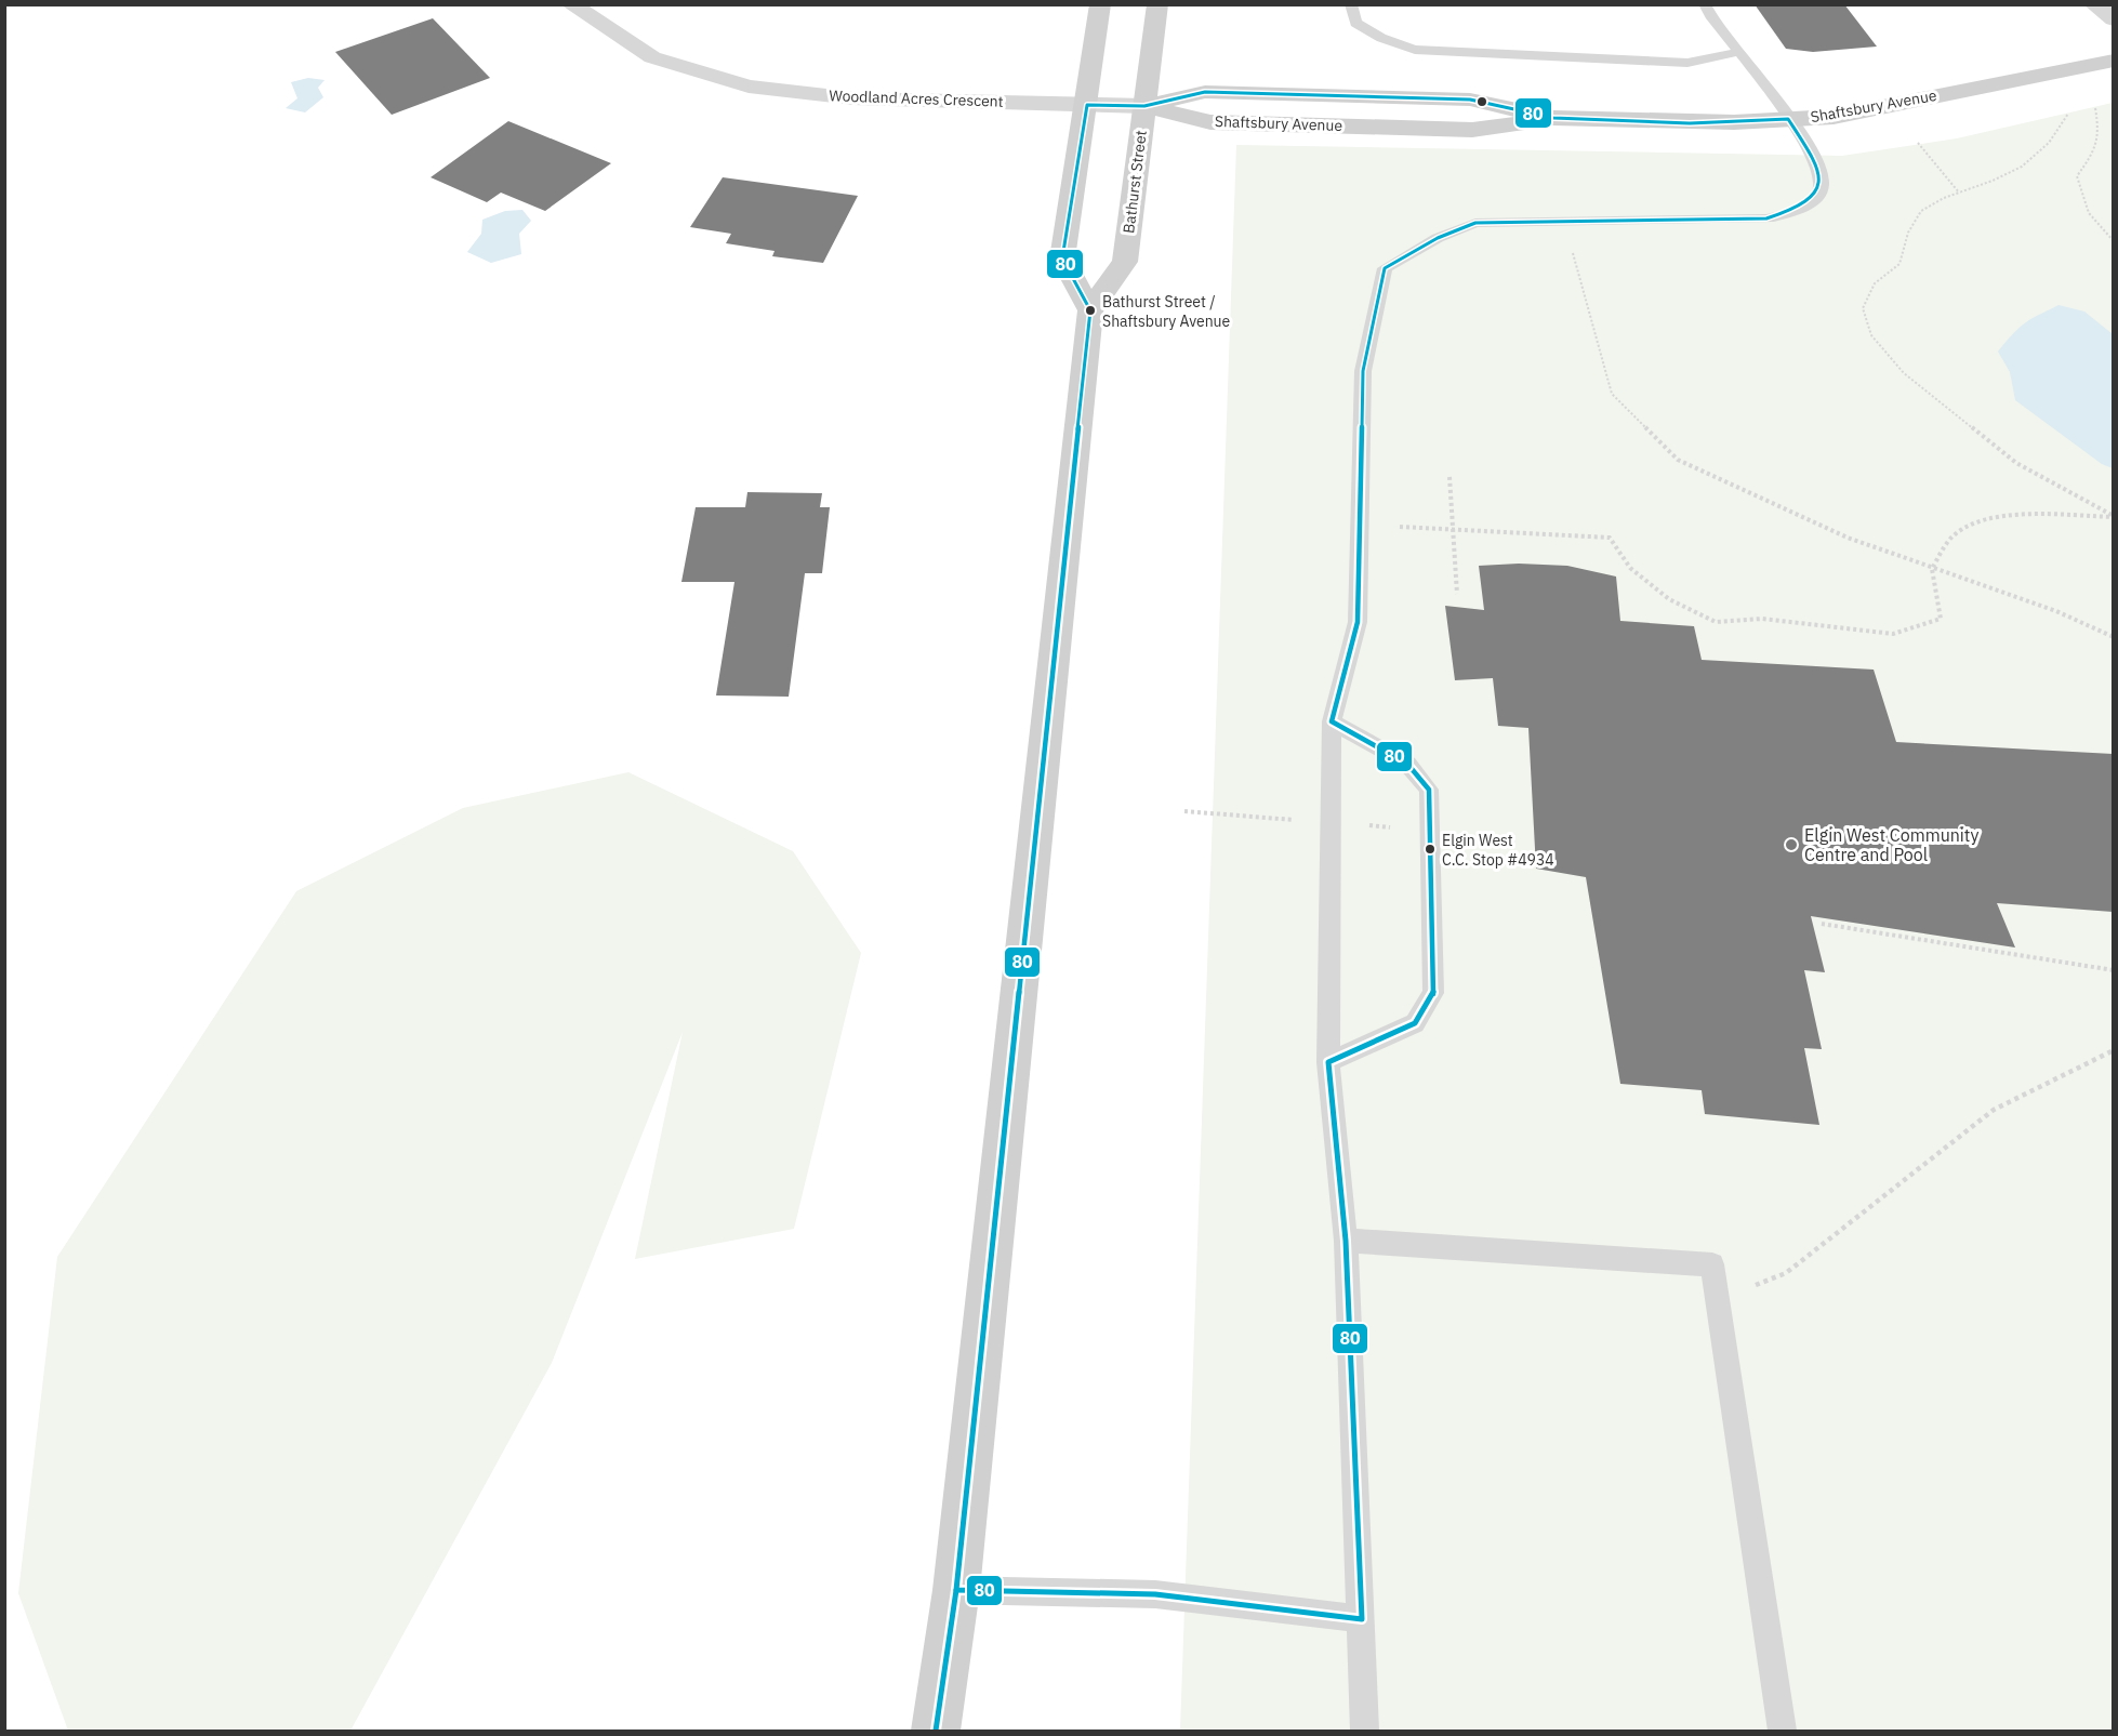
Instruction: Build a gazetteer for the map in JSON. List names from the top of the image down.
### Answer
{
  "streets": {
    "main road": ["Shaftsbury Avenue", "Bathurst Street"],
    "street": ["Woodland Acres Crescent"]
  },
  "crossings": [
    ["Woodland Acres Crescent", "Shaftsbury Avenue"],
    ["Woodland Acres Crescent", "Bathurst Street"],
    ["Shaftsbury Avenue", "Bathurst Street"]
  ],
  "places": ["Bathurst Street / Shaftsbury Avenue", "Elgin West Community Centre and Pool", "Elgin West C.C. Stop #4934"],
  "lines": ["transit line 80"]
}
